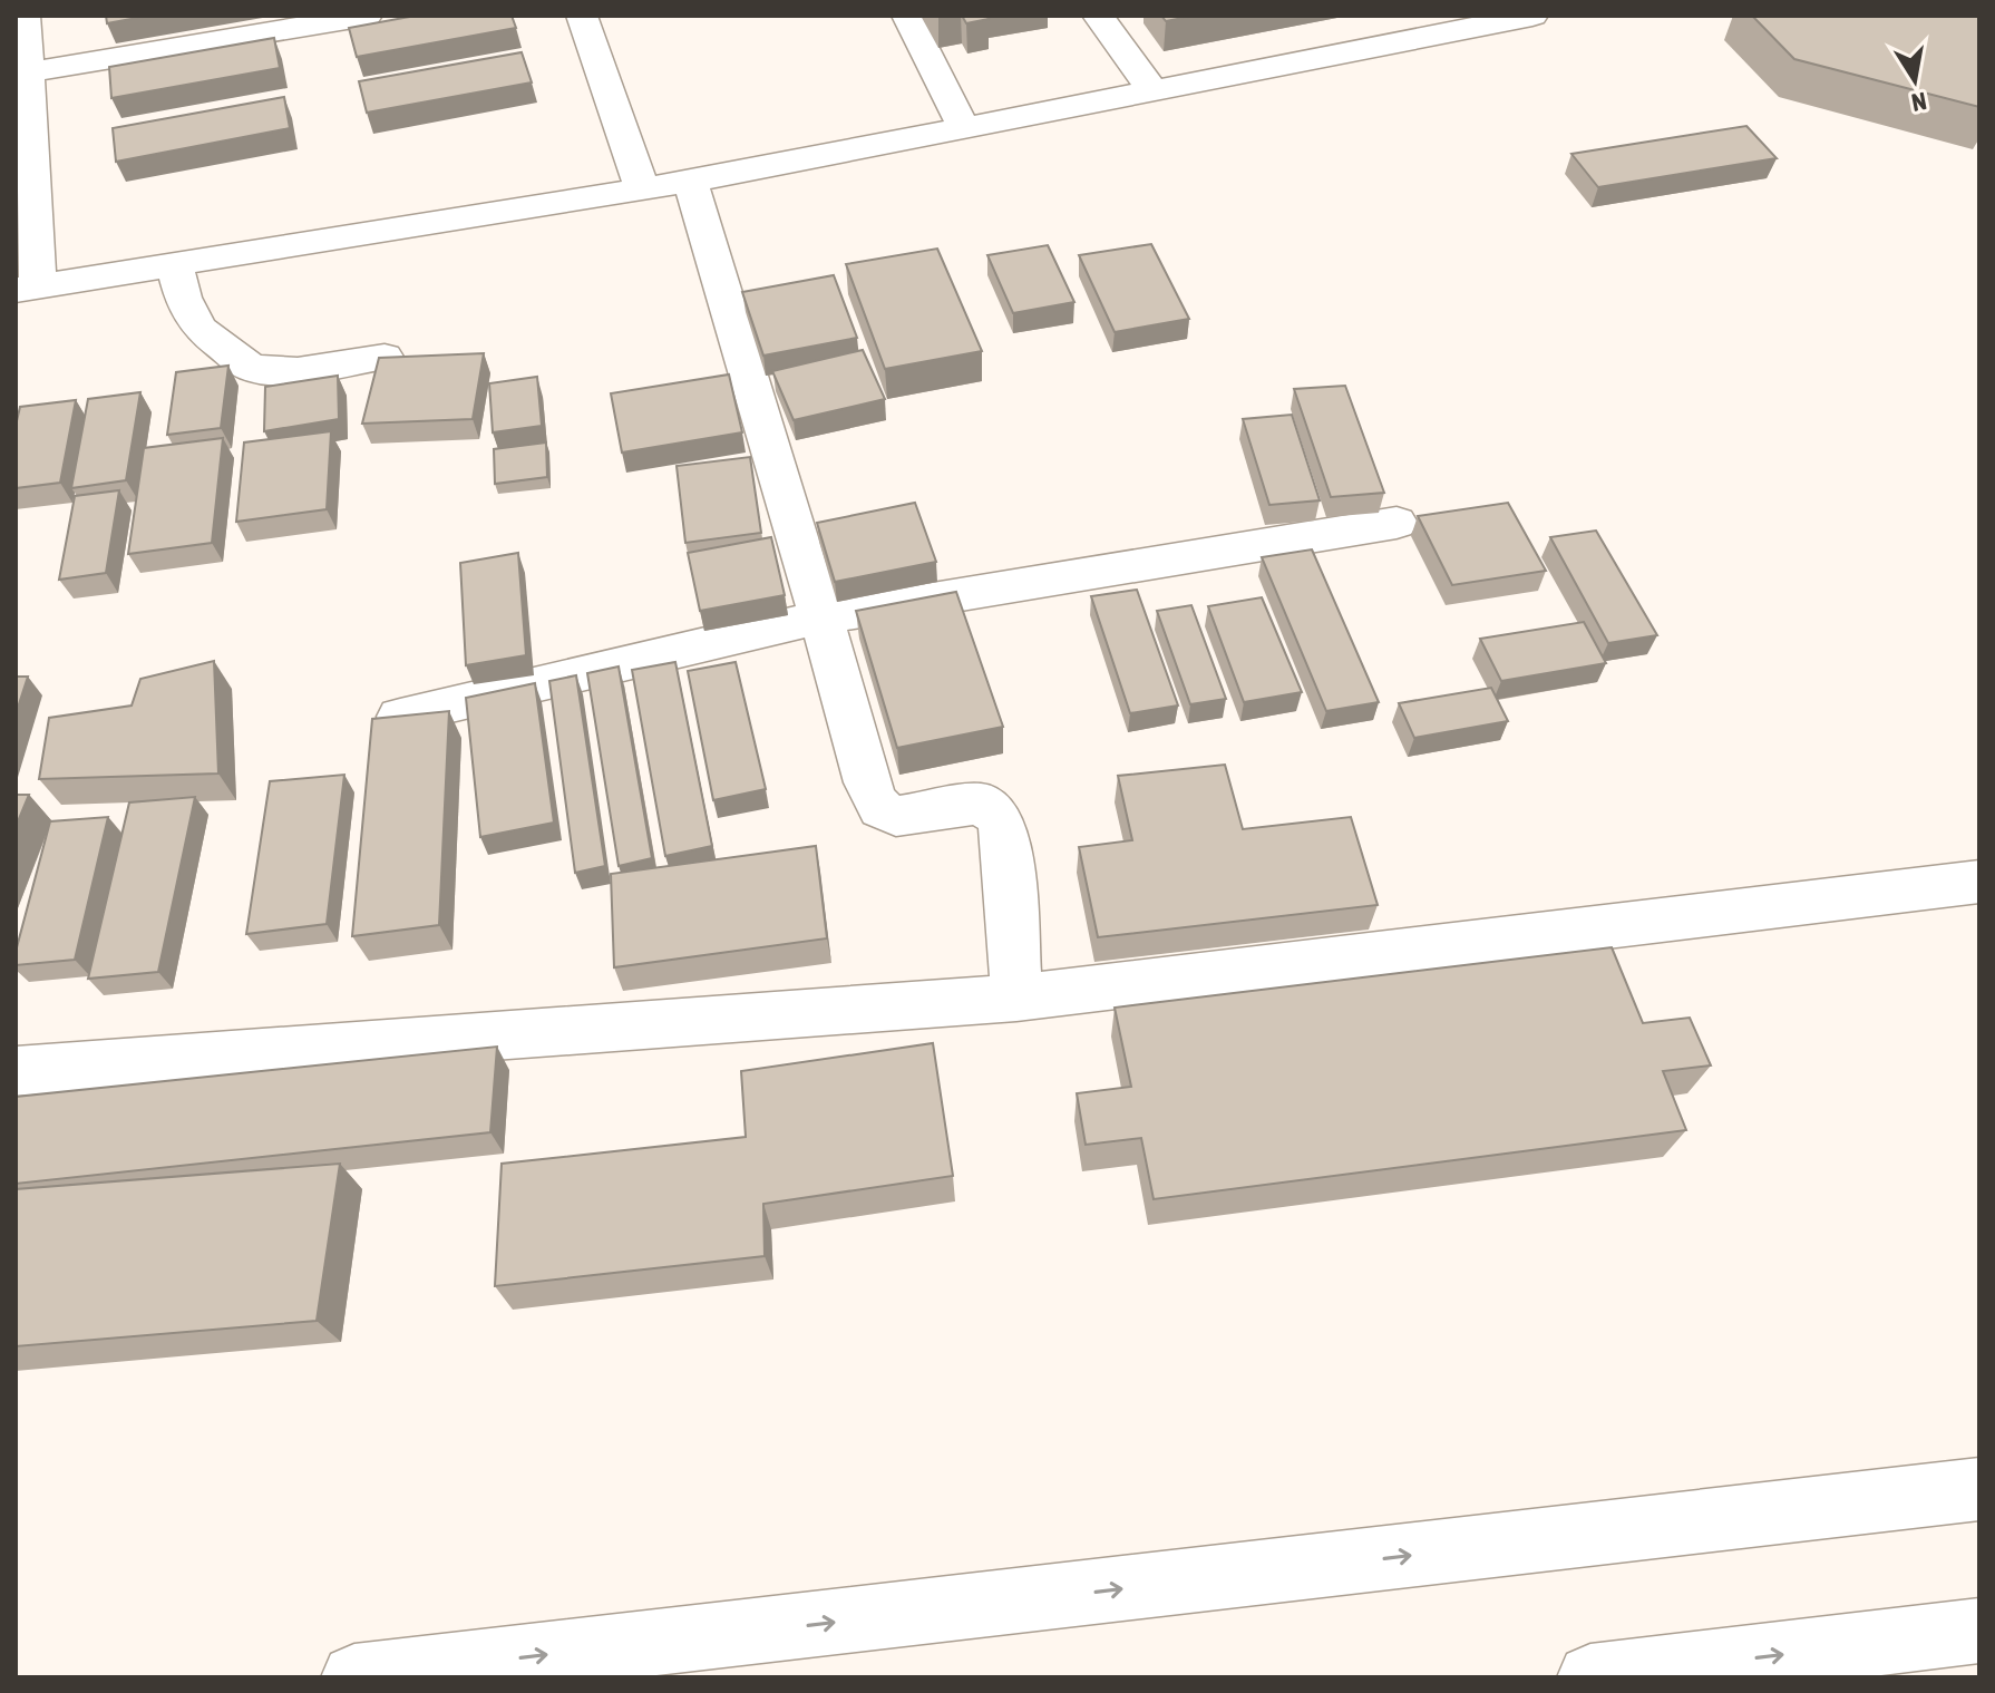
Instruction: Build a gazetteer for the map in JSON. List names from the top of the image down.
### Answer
{
  "north": "bottom"
}
